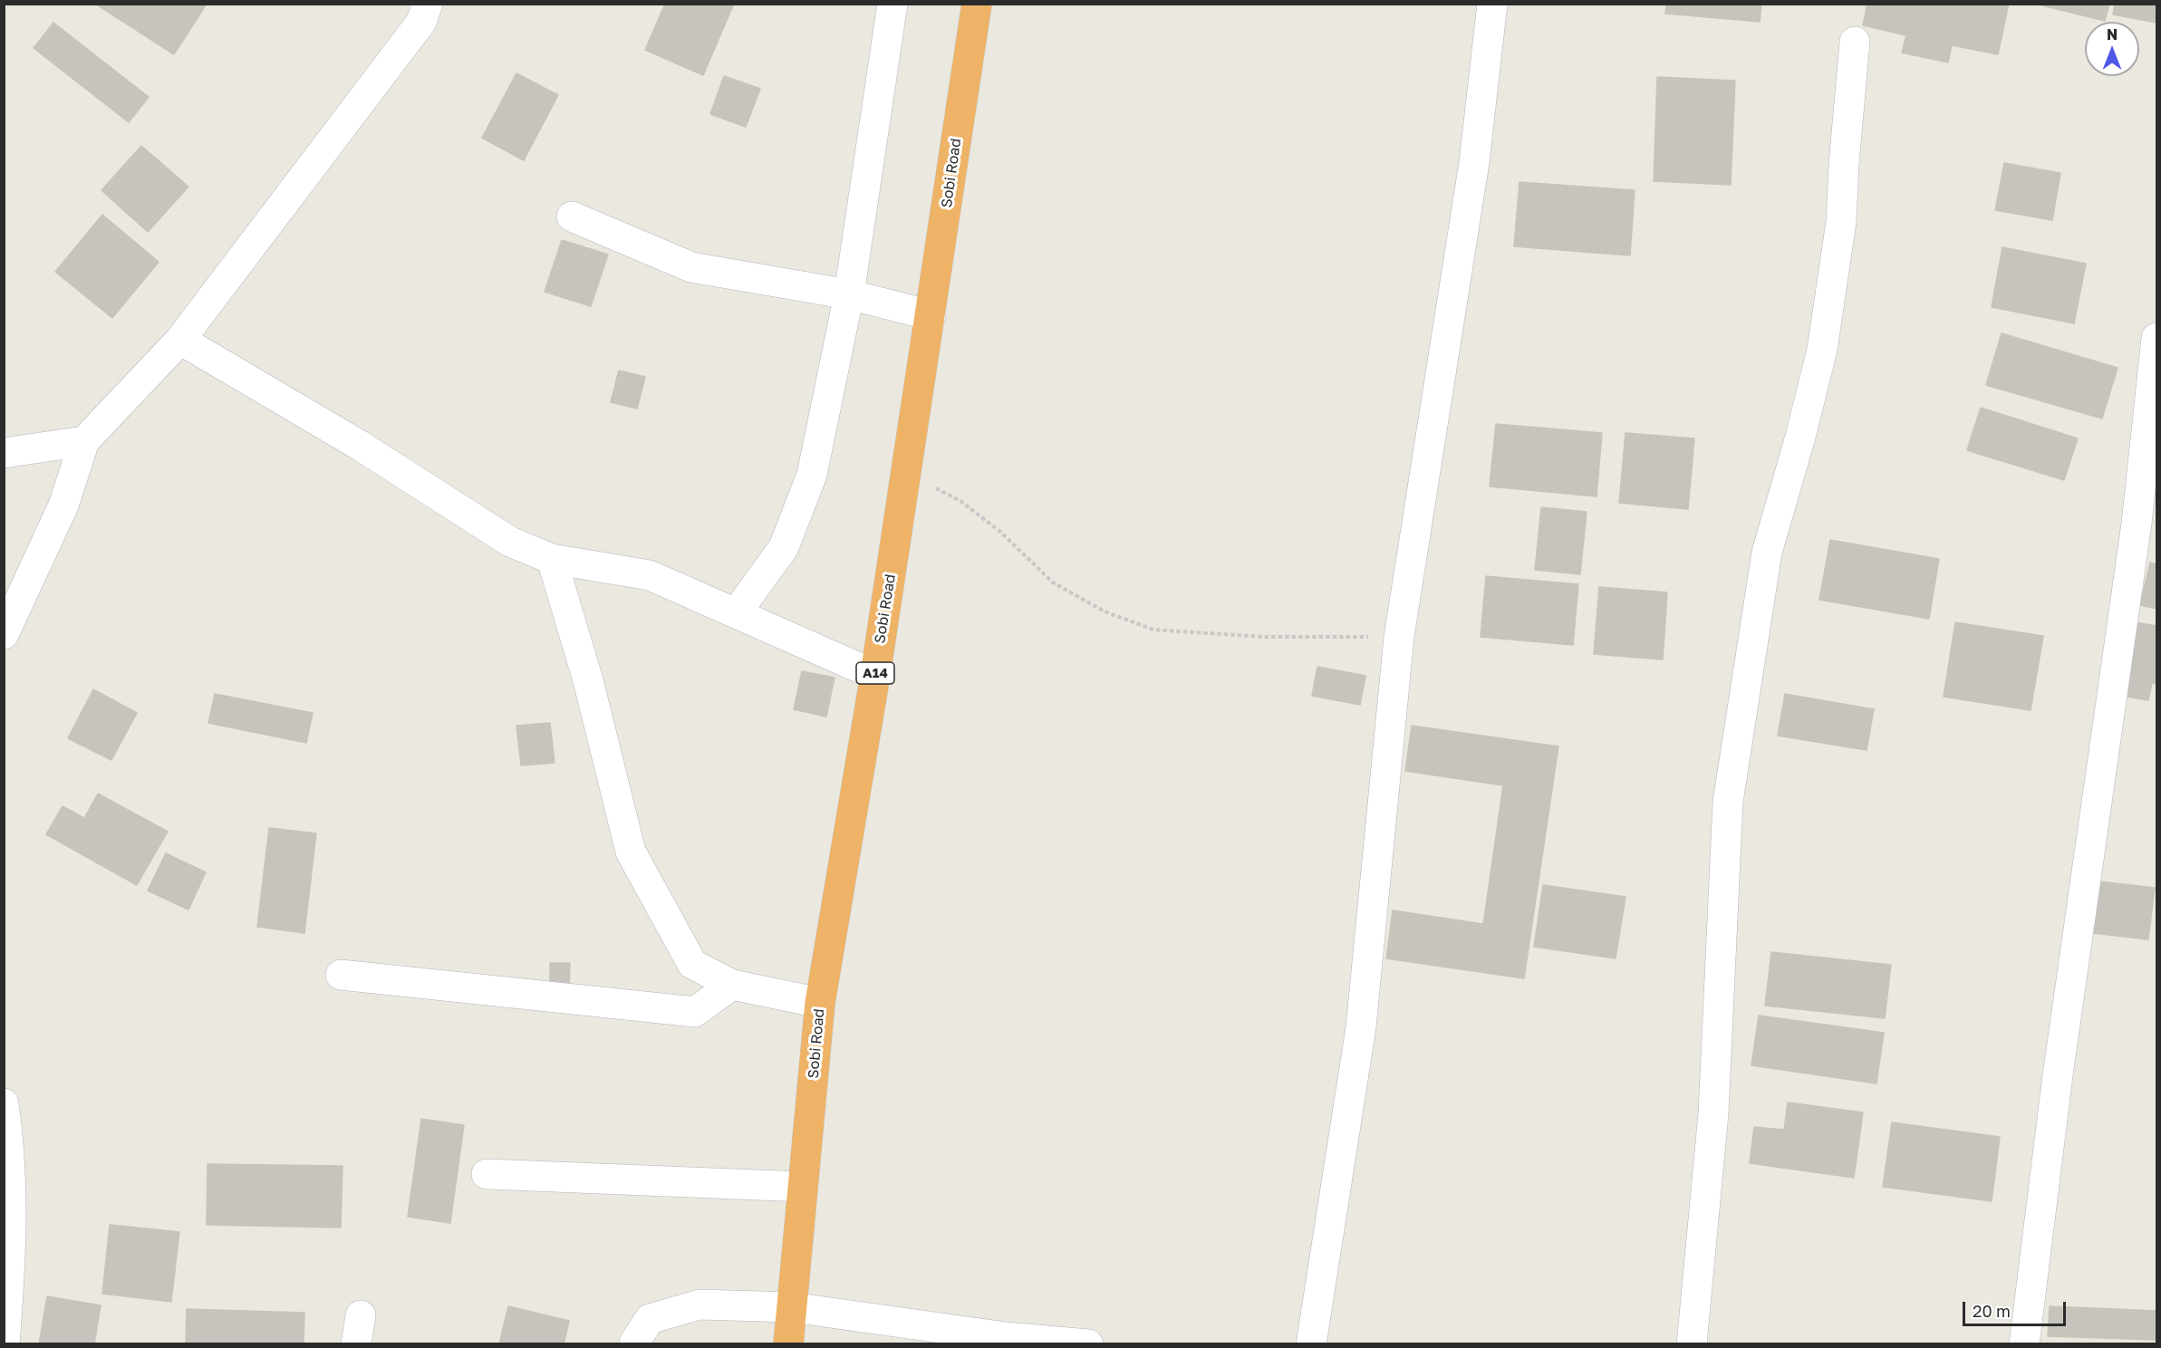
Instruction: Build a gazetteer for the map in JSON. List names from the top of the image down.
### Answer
{
  "streets": {
    "highway": ["Sobi Road", "A14"]
  },
  "scale_bar": "20 m",
  "north": "top"
}
